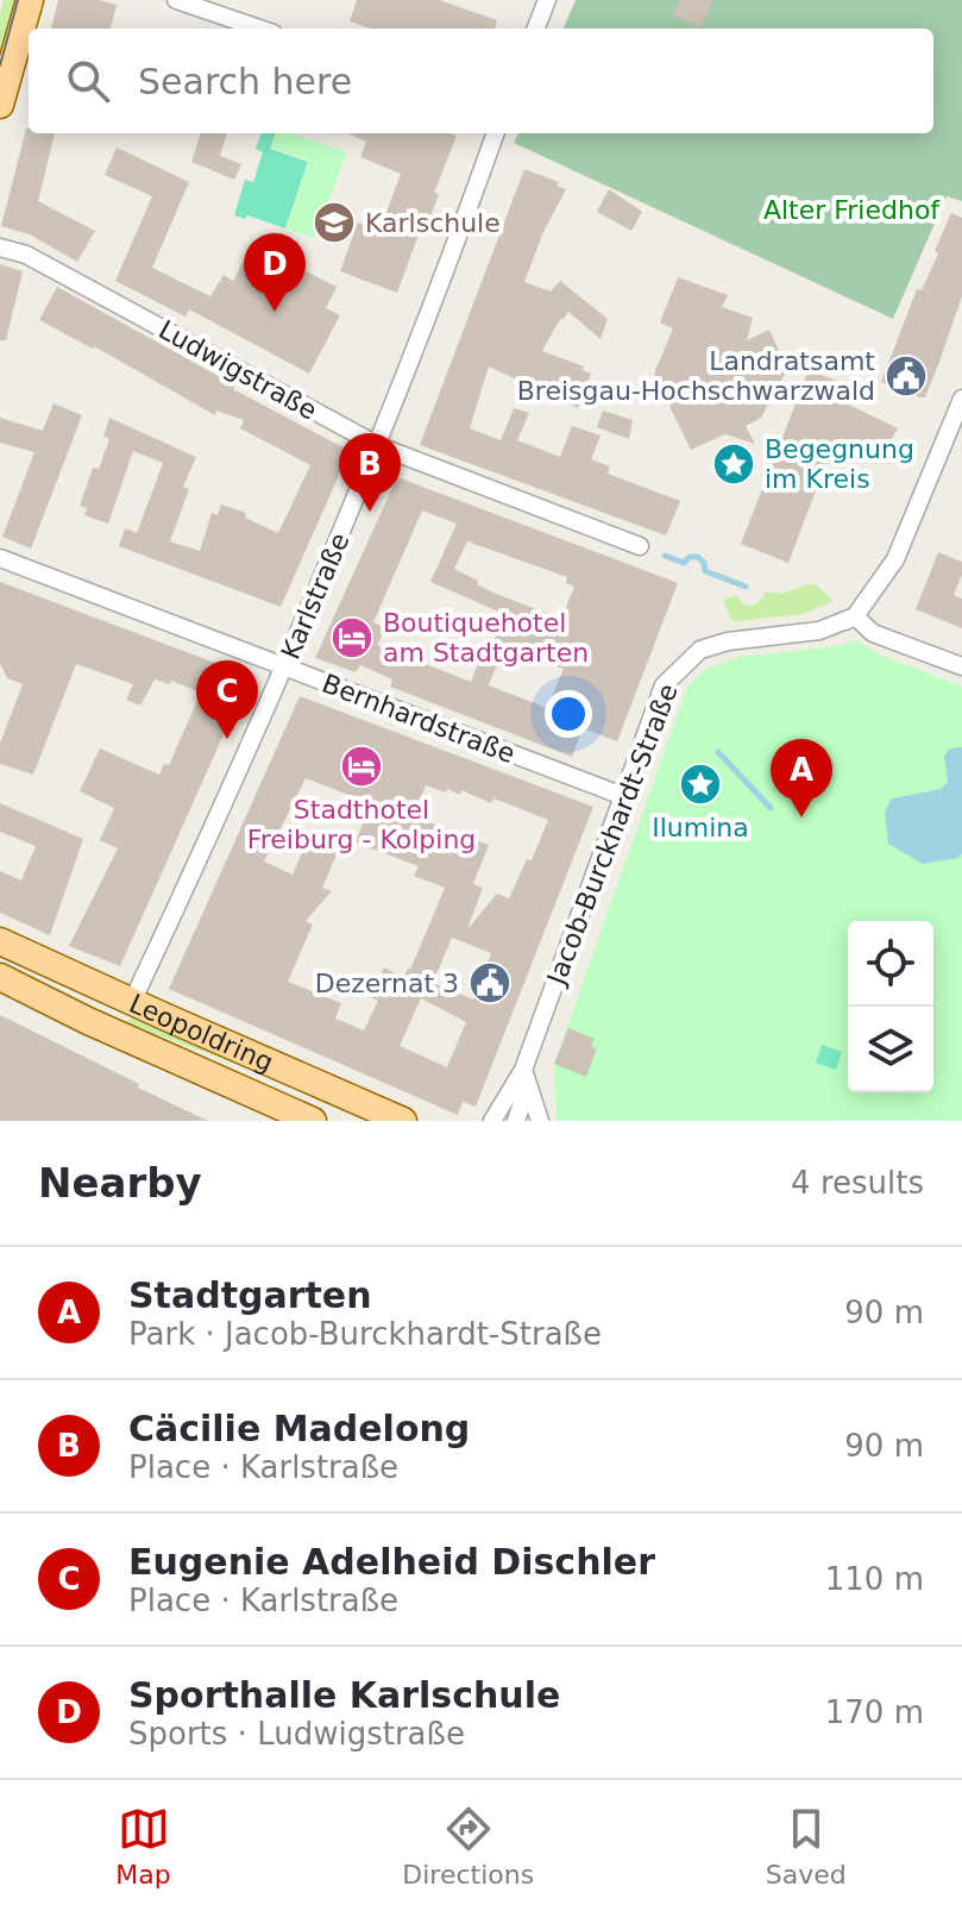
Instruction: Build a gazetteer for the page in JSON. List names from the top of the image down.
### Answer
{
  "streets": {
    "main road": ["Leopoldring"],
    "street": [
      "Ludwigstraße",
      "Karlstraße",
      "Bernhardstraße",
      "Jacob-Burckhardt-Straße"
    ]
  },
  "crossings": [
    ["Ludwigstraße", "Karlstraße"],
    ["Karlstraße", "Bernhardstraße"],
    ["Karlstraße", "Leopoldring"],
    ["Bernhardstraße", "Jacob-Burckhardt-Straße"]
  ],
  "parks": ["Alter Friedhof"],
  "places": {
    "school or university": ["Karlschule"],
    "public building": ["Landratsamt Breisgau-Hochschwarzwald", "Dezernat 3"],
    "place": ["Begegnung im Kreis", "Ilumina"],
    "hotel": ["Boutiquehotel am Stadtgarten", "Stadthotel Freiburg - Kolping"]
  },
  "page": {
    "search": "Search here",
    "pins": [
      "D",
      "B",
      "C",
      "A"
    ],
    "heading": ["Nearby", "4 results"],
    "list": [
      {
        "mark": "A",
        "name": "Stadtgarten",
        "note": "Park · Jacob-Burckhardt-Straße",
        "value": "90 m"
      },
      {
        "mark": "B",
        "name": "Cäcilie Madelong",
        "note": "Place · Karlstraße",
        "value": "90 m"
      },
      {
        "mark": "C",
        "name": "Eugenie Adelheid Dischler",
        "note": "Place · Karlstraße",
        "value": "110 m"
      },
      {
        "mark": "D",
        "name": "Sporthalle Karlschule",
        "note": "Sports · Ludwigstraße",
        "value": "170 m"
      }
    ],
    "nav": ["Map", "Directions", "Saved"]
  }
}
